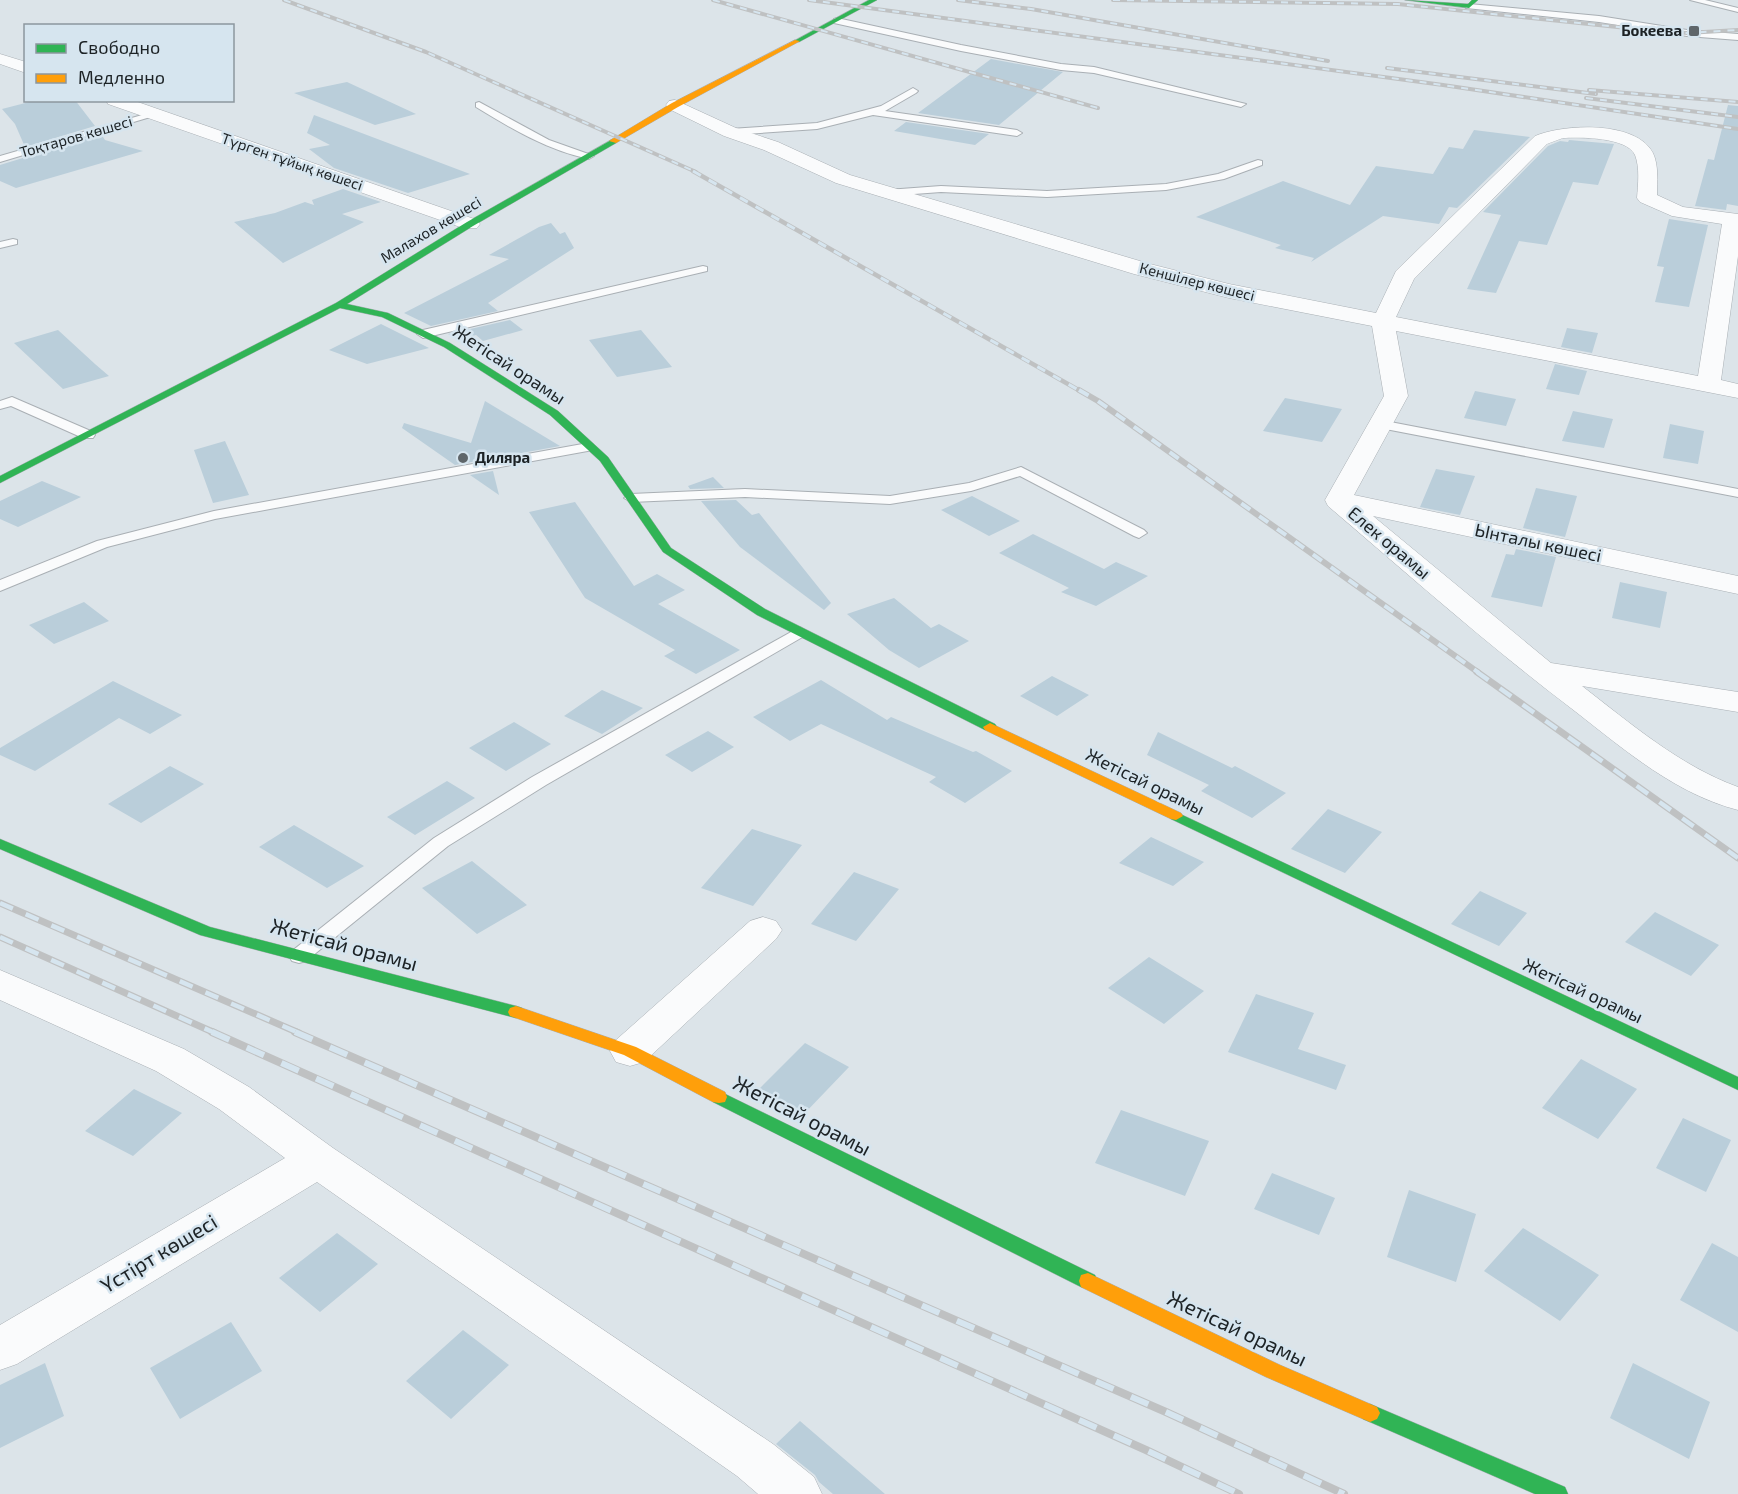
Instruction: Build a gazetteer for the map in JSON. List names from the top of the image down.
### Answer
{
  "streets": {
    "street": [
      "Түрген тұйық көшесі",
      "Малахов көшесі",
      "Кеншілер көшесі",
      "Жетісай орамы",
      "Елек орамы",
      "Ынталы көшесі",
      "Үстірт көшесі"
    ],
    "lane": ["Тоқтаров көшесі"]
  },
  "crossings": [
    ["Тоқтаров көшесі", "Түрген тұйық көшесі"],
    ["Түрген тұйық көшесі", "Малахов көшесі"],
    ["Малахов көшесі", "Кеншілер көшесі"],
    ["Малахов көшесі", "Жетісай орамы"],
    ["Кеншілер көшесі", "Елек орамы"],
    ["Елек орамы", "Ынталы көшесі"]
  ],
  "places": {
    "transit": ["Бокеева"],
    "other": ["Диляра"]
  },
  "legend": ["Свободно", "Медленно"]
}
